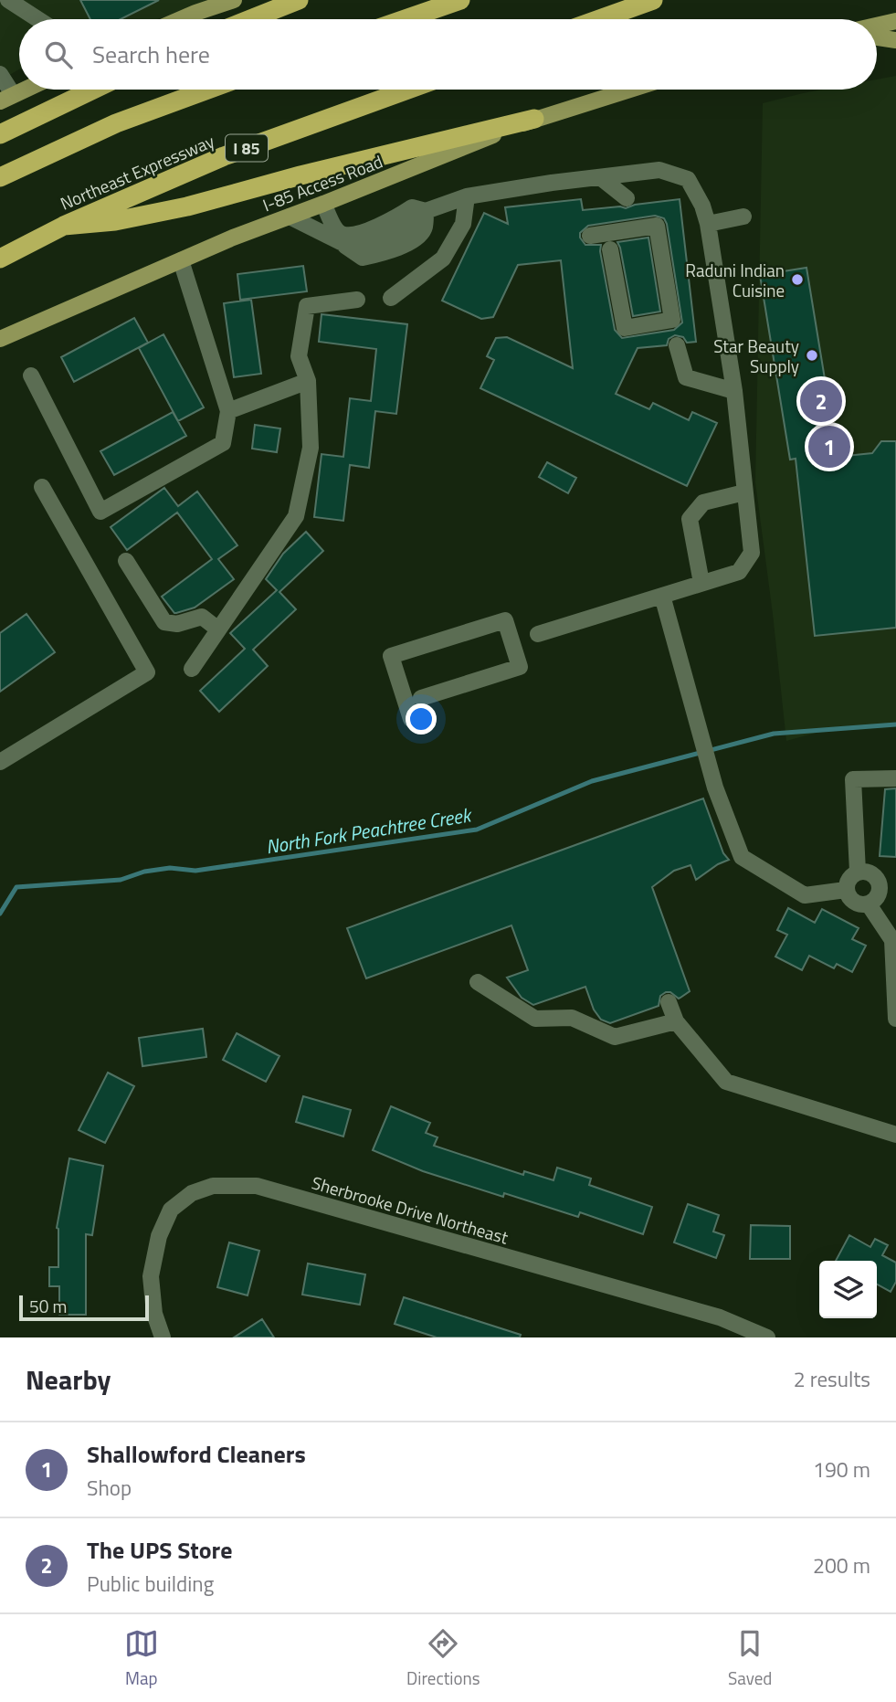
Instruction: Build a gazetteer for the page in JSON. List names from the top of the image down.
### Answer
{
  "streets": {
    "highway": ["I 85", "Northeast Expressway"],
    "main road": ["I-85 Access Road"],
    "street": ["Sherbrooke Drive Northeast"]
  },
  "water": ["North Fork Peachtree Creek"],
  "places": ["Raduni Indian Cuisine", "Star Beauty Supply"],
  "scale_bar": "50 m",
  "page": {
    "search": "Search here",
    "pins": ["2", "1"],
    "scale": "50 m",
    "heading": ["Nearby", "2 results"],
    "list": [
      {
        "mark": "1",
        "name": "Shallowford Cleaners",
        "note": "Shop",
        "value": "190 m"
      },
      {
        "mark": "2",
        "name": "The UPS Store",
        "note": "Public building",
        "value": "200 m"
      }
    ],
    "nav": ["Map", "Directions", "Saved"]
  }
}
